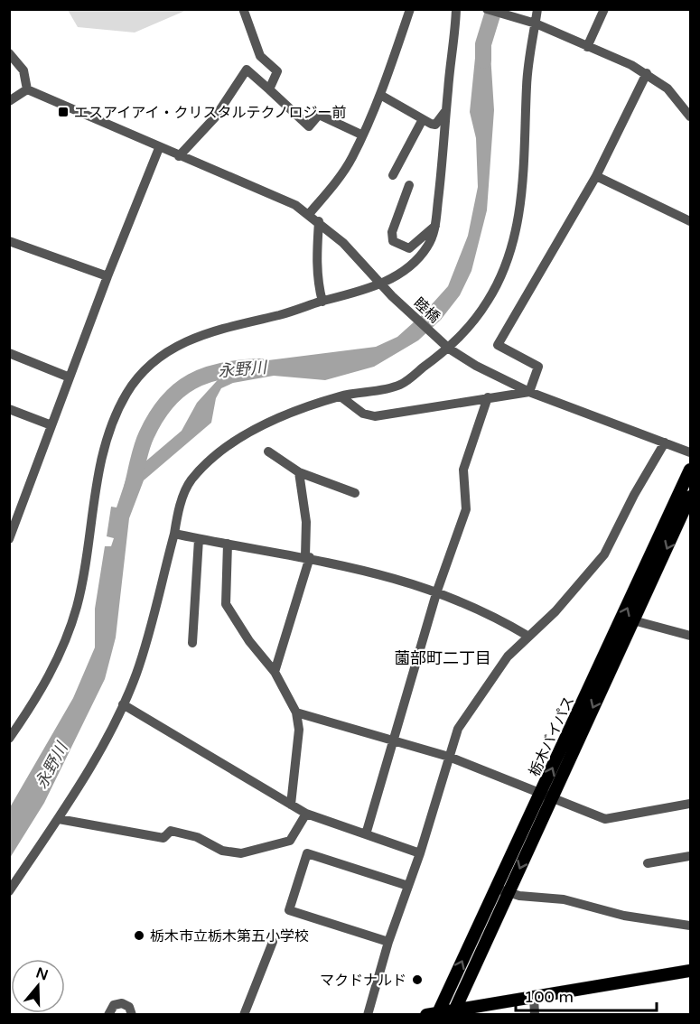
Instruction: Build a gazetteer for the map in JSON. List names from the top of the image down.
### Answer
{
  "streets": {
    "main road": ["栃木バイパス"],
    "street": ["睦橋"]
  },
  "districts": ["薗部町二丁目"],
  "water": ["永野川"],
  "places": {
    "transit": ["エスアイアイ・クリスタルテクノロジー前"],
    "other": ["栃木市立栃木第五小学校", "マクドナルド"]
  },
  "scale_bar": "100 m",
  "north": "top"
}
